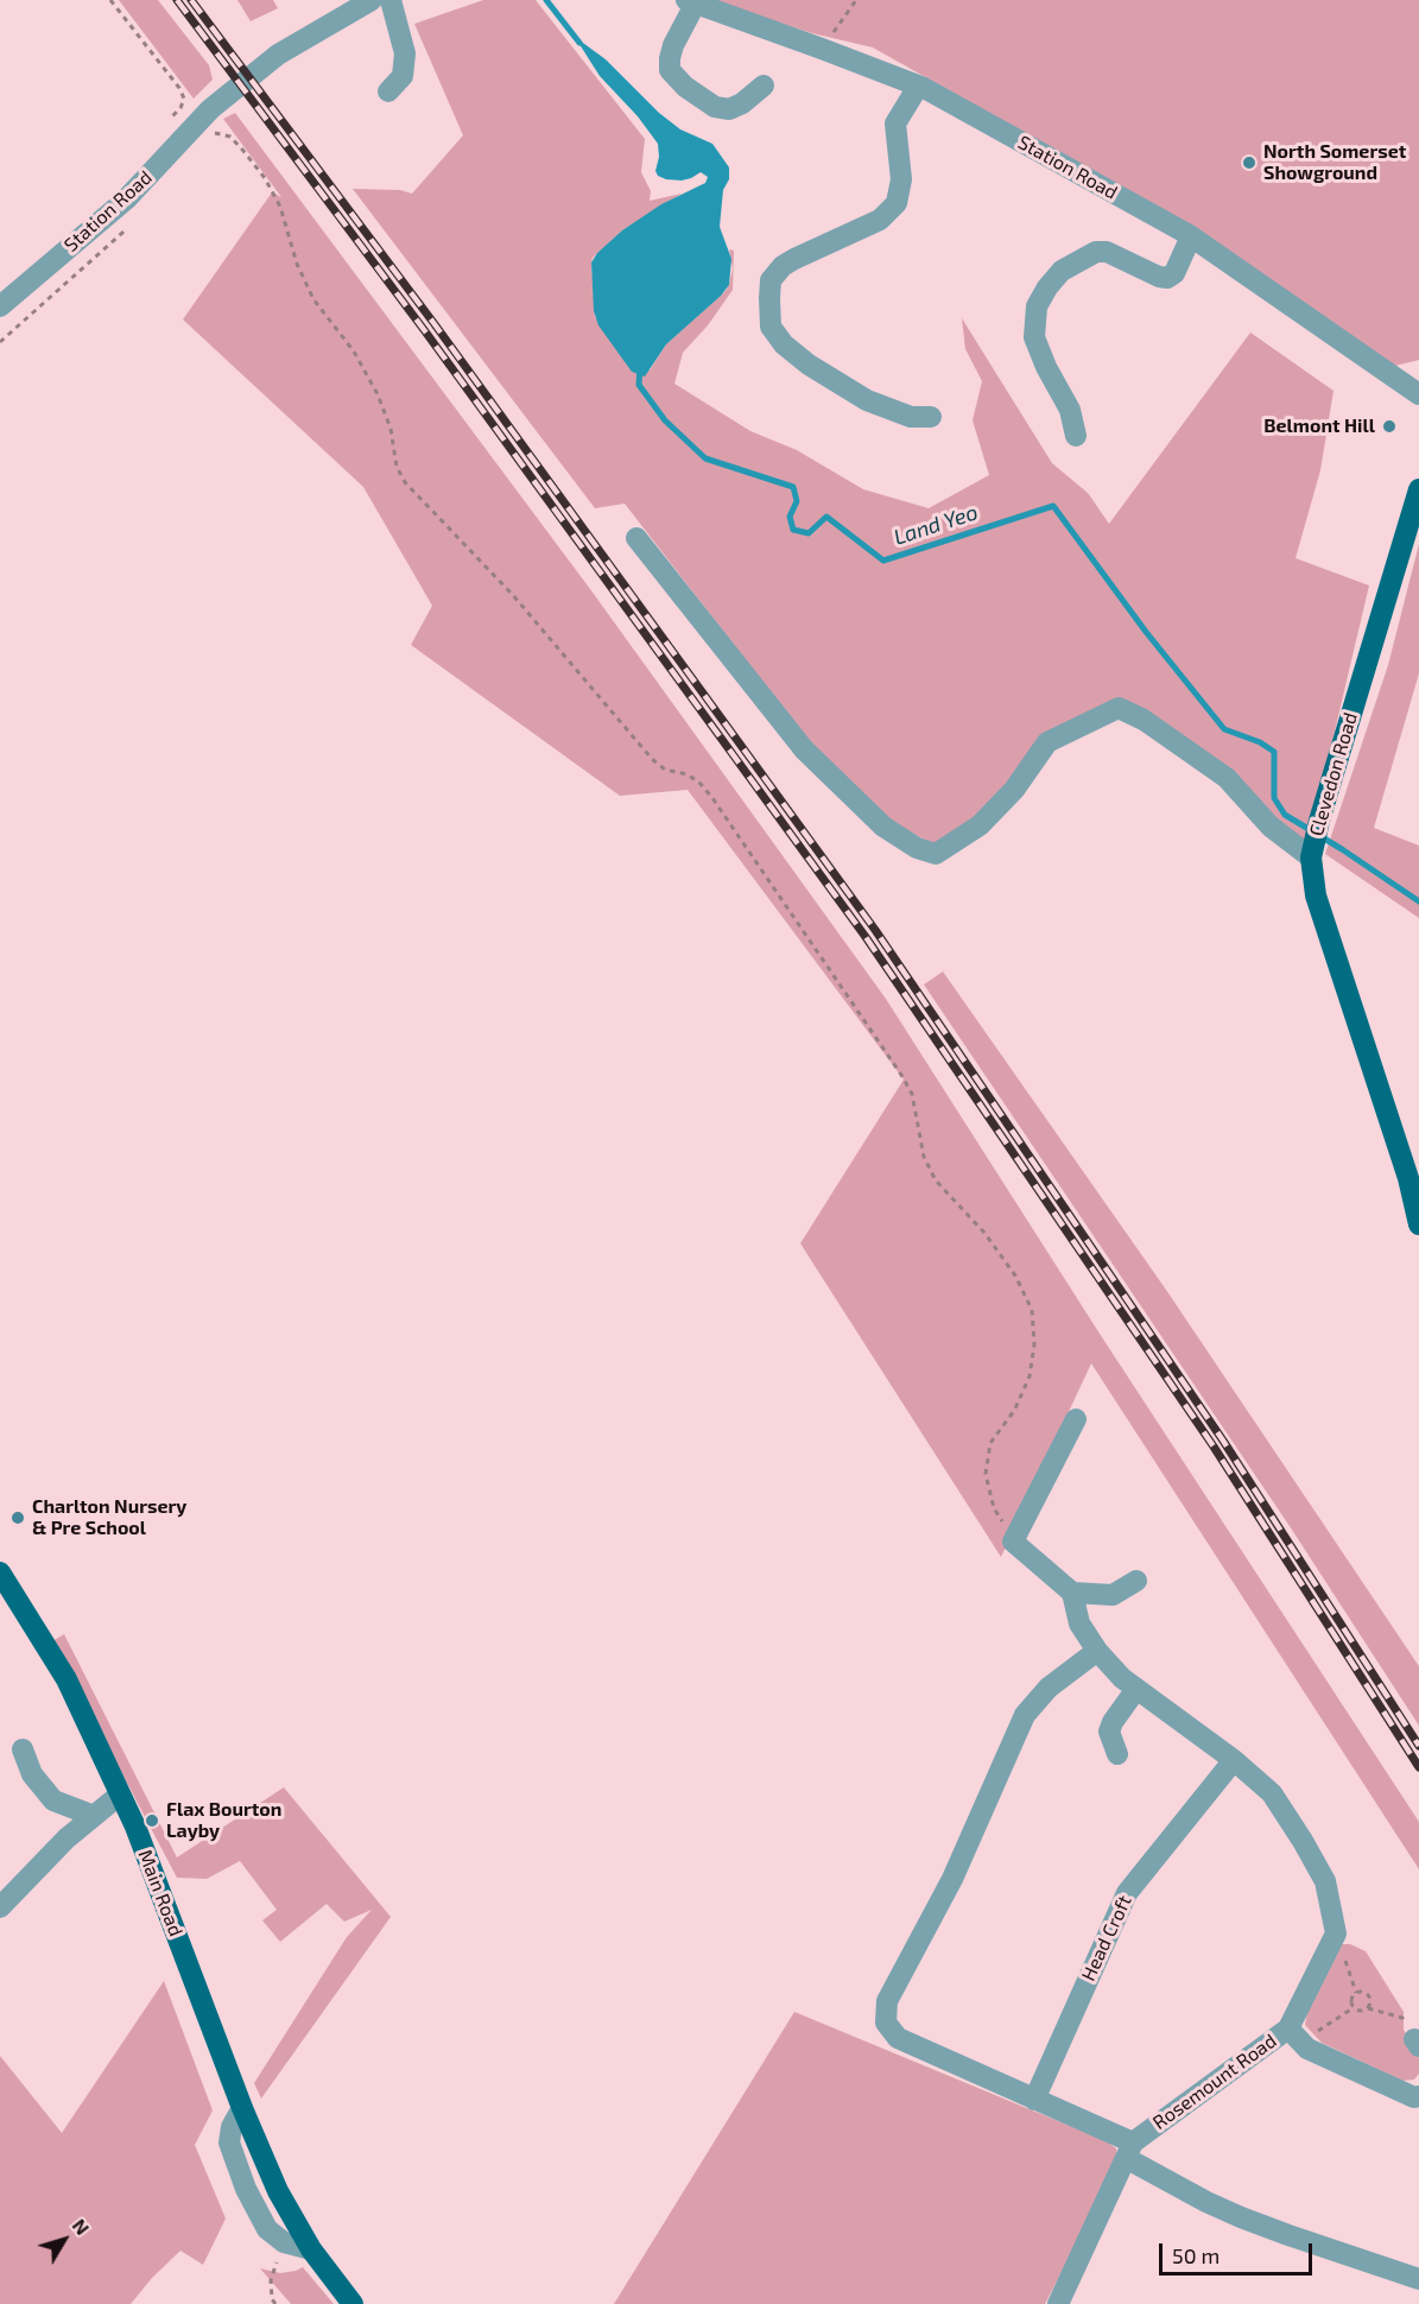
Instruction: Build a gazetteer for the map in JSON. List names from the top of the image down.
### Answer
{
  "streets": {
    "main road": ["Clevedon Road", "Main Road"],
    "street": ["Station Road", "Head Croft", "Rosemount Road"]
  },
  "crossings": [
    ["Head Croft", "Rosemount Road"]
  ],
  "water": ["Land Yeo"],
  "places": [
    "North Somerset Showground",
    "Belmont Hill",
    "Charlton Nursery & Pre School",
    "Flax Bourton Layby"
  ],
  "scale_bar": "50 m",
  "north": "top right"
}
